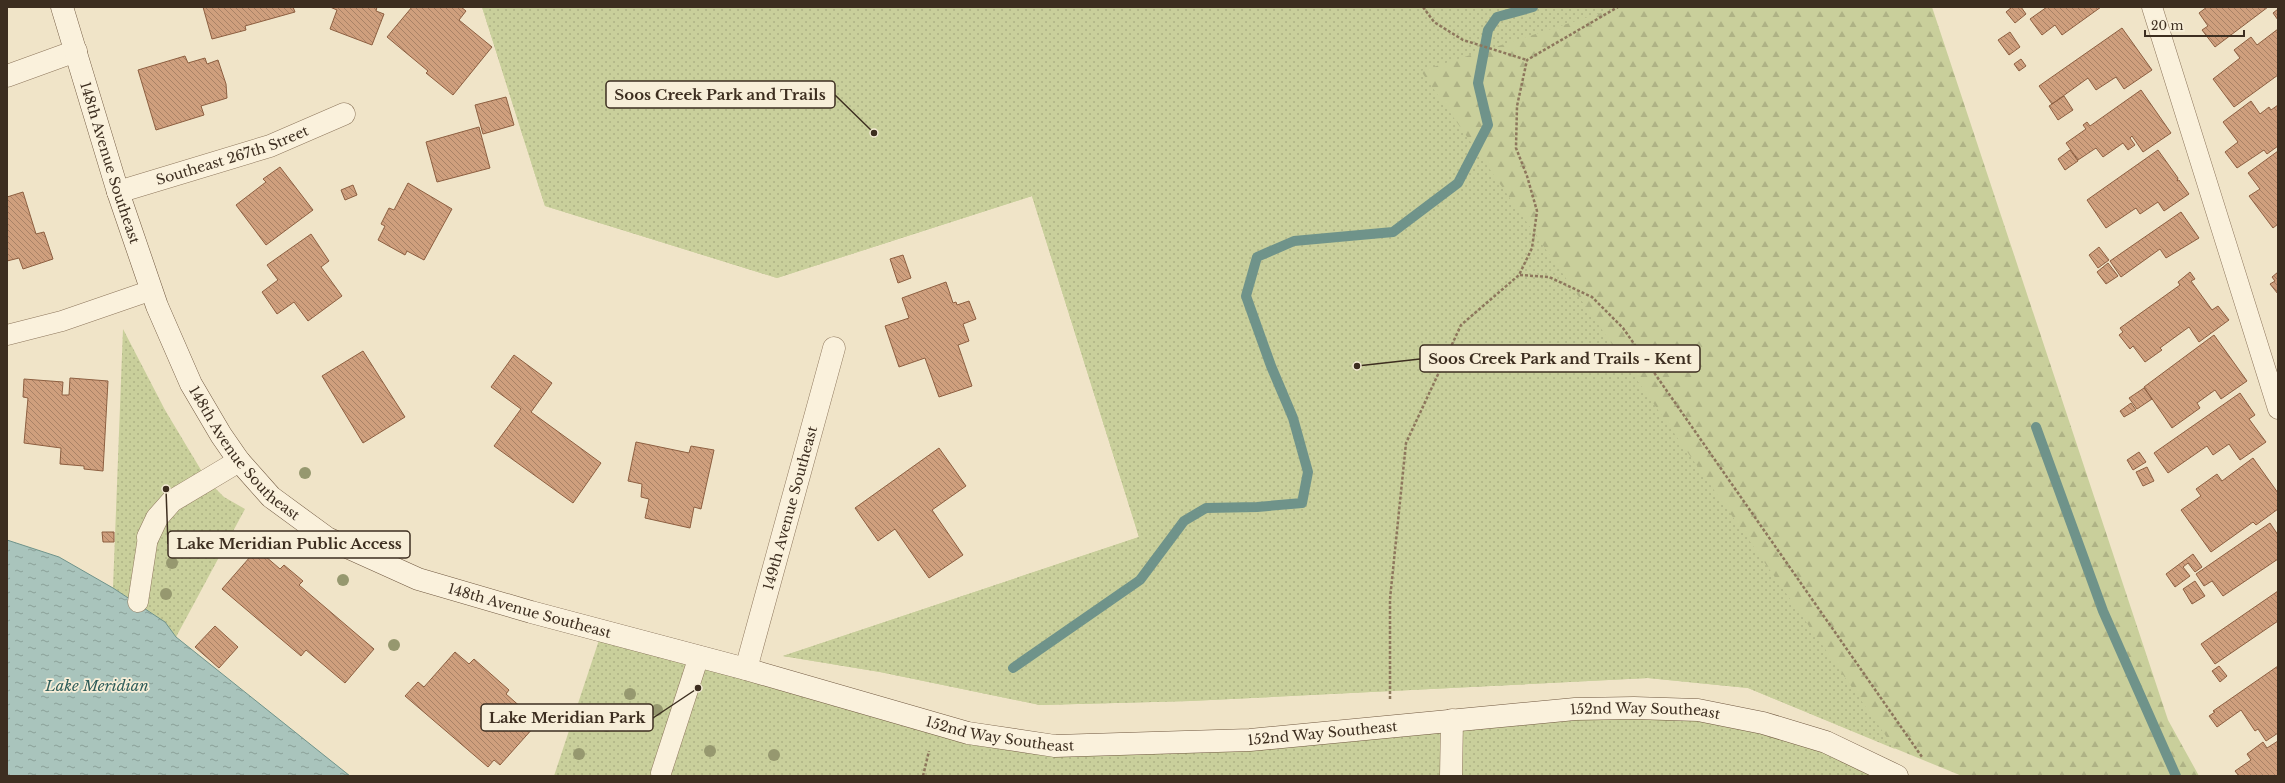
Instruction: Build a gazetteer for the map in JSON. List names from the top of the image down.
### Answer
{
  "streets": {
    "street": [
      "Southeast 267th Street",
      "148th Avenue Southeast",
      "149th Avenue Southeast",
      "152nd Way Southeast"
    ]
  },
  "crossings": [
    ["Southeast 267th Street", "148th Avenue Southeast"],
    ["148th Avenue Southeast", "149th Avenue Southeast"],
    ["148th Avenue Southeast", "152nd Way Southeast"],
    ["149th Avenue Southeast", "152nd Way Southeast"]
  ],
  "water": ["Lake Meridian"],
  "places": [
    "Soos Creek Park and Trails",
    "Soos Creek Park and Trails - Kent",
    "Lake Meridian Public Access",
    "Lake Meridian Park"
  ],
  "scale_bar": "20 m"
}
